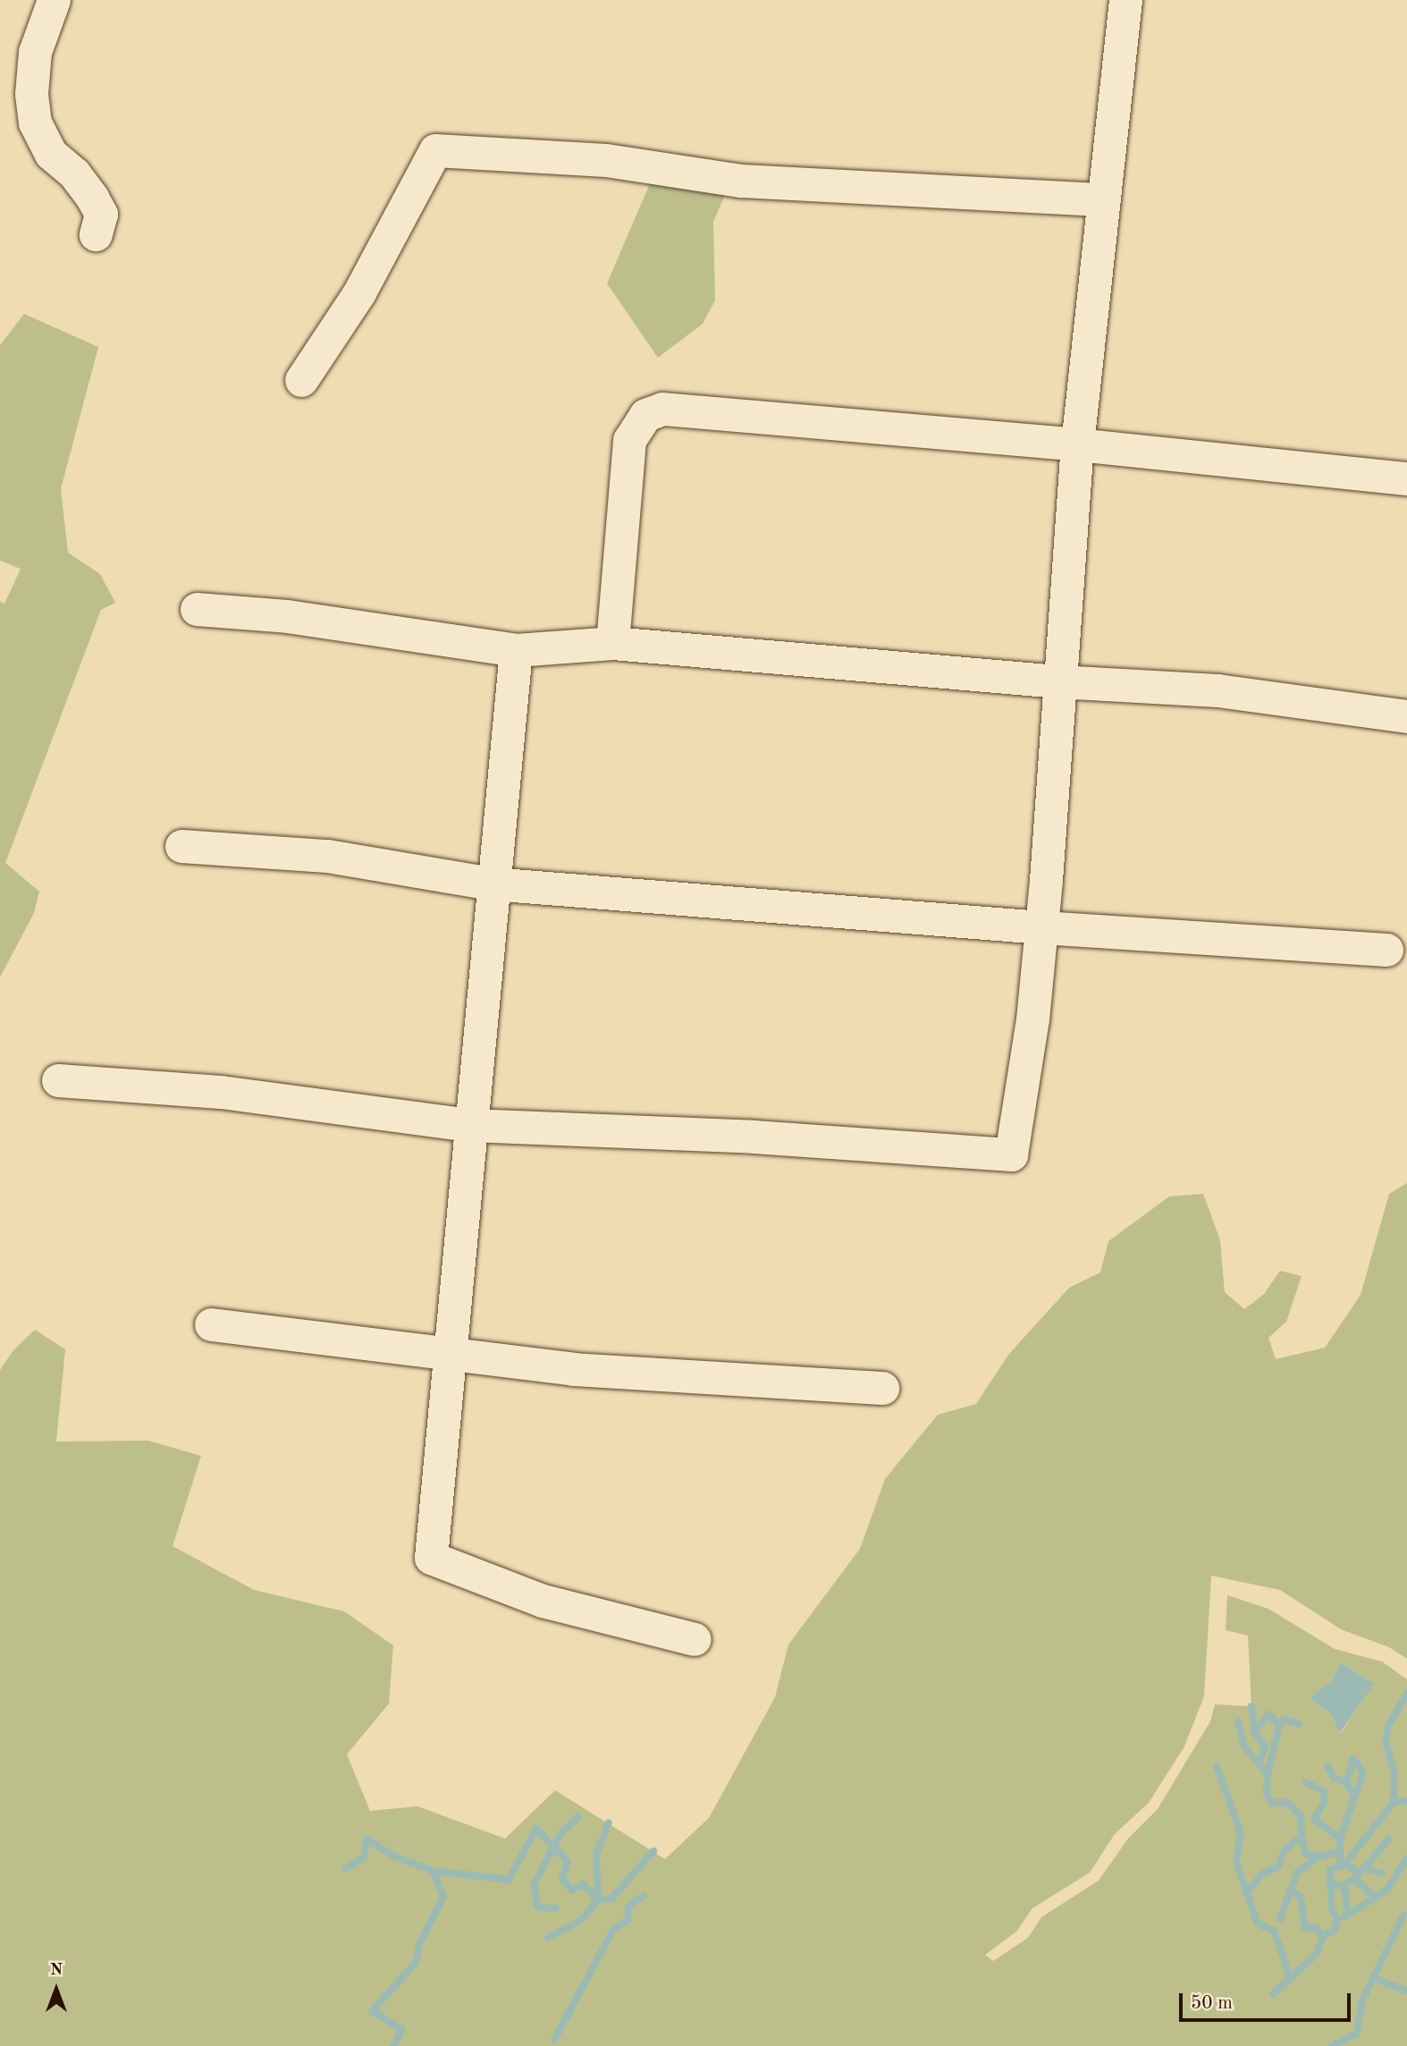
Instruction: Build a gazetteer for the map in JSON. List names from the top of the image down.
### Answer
{
  "scale_bar": "50 m",
  "north": "top"
}
